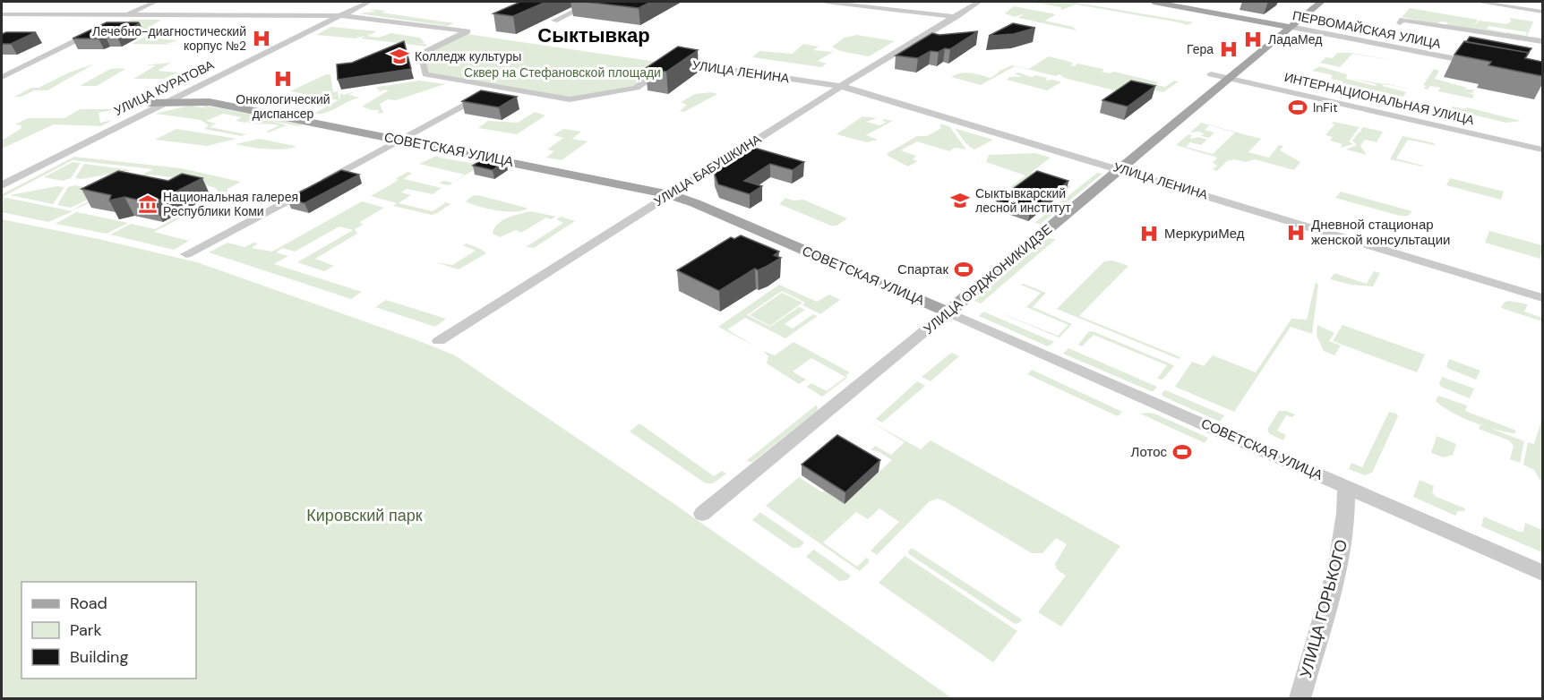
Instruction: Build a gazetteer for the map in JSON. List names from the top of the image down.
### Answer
{
  "streets": {
    "main road": ["ПЕРВОМАЙСКАЯ УЛИЦА", "СОВЕТСКАЯ УЛИЦА", "УЛИЦА ОРДЖОНИКИДЗЕ"],
    "street": [
      "УЛИЦА ЛЕНИНА",
      "УЛИЦА КУРАТОВА",
      "ИНТЕРНАЦИОНАЛЬНАЯ УЛИЦА",
      "УЛИЦА БАБУШКИНА",
      "УЛИЦА ГОРЬКОГО"
    ]
  },
  "crossings": [
    ["ПЕРВОМАЙСКАЯ УЛИЦА", "УЛИЦА ОРДЖОНИКИДЗЕ"],
    ["УЛИЦА ЛЕНИНА", "УЛИЦА КУРАТОВА"],
    ["УЛИЦА ЛЕНИНА", "УЛИЦА БАБУШКИНА"],
    ["УЛИЦА ЛЕНИНА", "УЛИЦА ОРДЖОНИКИДЗЕ"],
    ["УЛИЦА КУРАТОВА", "СОВЕТСКАЯ УЛИЦА"],
    ["ИНТЕРНАЦИОНАЛЬНАЯ УЛИЦА", "УЛИЦА ОРДЖОНИКИДЗЕ"],
    ["СОВЕТСКАЯ УЛИЦА", "УЛИЦА БАБУШКИНА"],
    ["СОВЕТСКАЯ УЛИЦА", "УЛИЦА ОРДЖОНИКИДЗЕ"],
    ["СОВЕТСКАЯ УЛИЦА", "УЛИЦА ГОРЬКОГО"]
  ],
  "districts": ["Сыктывкар"],
  "parks": ["Сквер на Стефановской площади", "Кировский парк"],
  "places": {
    "hospital": [
      "Лечебно-диагностический корпус №2",
      "ЛадаМед",
      "Гера",
      "Онкологический диспансер",
      "Дневной стационар женской консультации",
      "МеркуриМед"
    ],
    "school or university": ["Колледж культуры", "Сыктывкарский лесной институт"],
    "sports": ["InFit", "Спартак", "Лотос"],
    "museum": ["Национальная галерея Республики Коми"]
  },
  "legend": ["Road", "Park", "Building"]
}
